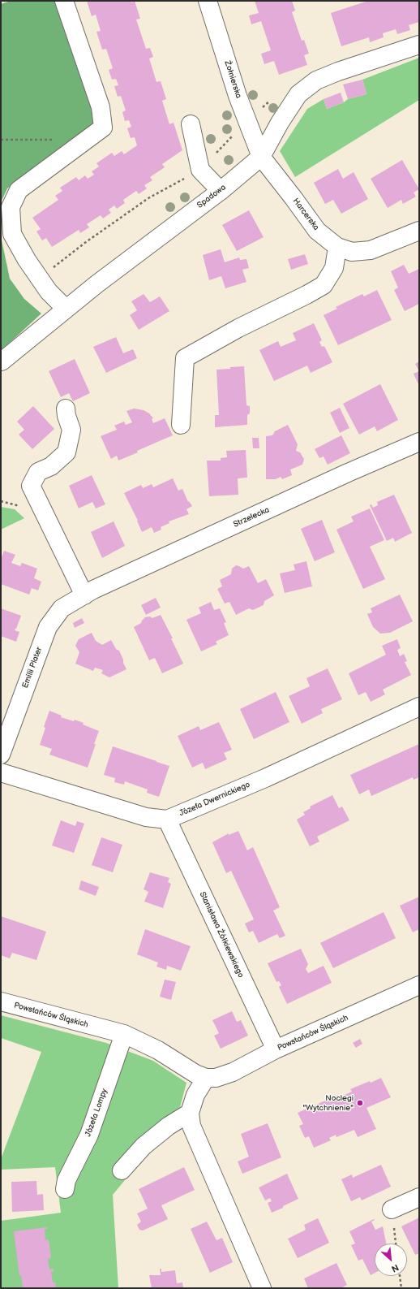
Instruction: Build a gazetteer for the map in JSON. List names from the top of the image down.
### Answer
{
  "streets": {
    "street": [
      "Żołnierska",
      "Spadowa",
      "Harcerska",
      "Strzelecka",
      "Emilii Plater",
      "Józefa Dwernickiego",
      "Stanisława Żółkiewskiego",
      "Powstańców Śląskich",
      "Józefa Lompy"
    ]
  },
  "crossings": [
    ["Żołnierska", "Spadowa"],
    ["Żołnierska", "Harcerska"],
    ["Spadowa", "Harcerska"],
    ["Strzelecka", "Emilii Plater"],
    ["Józefa Dwernickiego", "Stanisława Żółkiewskiego"],
    ["Stanisława Żółkiewskiego", "Powstańców Śląskich"],
    ["Powstańców Śląskich", "Józefa Lompy"]
  ],
  "places": ["Noclegi \"Wytchnienie\""],
  "north": "bottom right"
}
